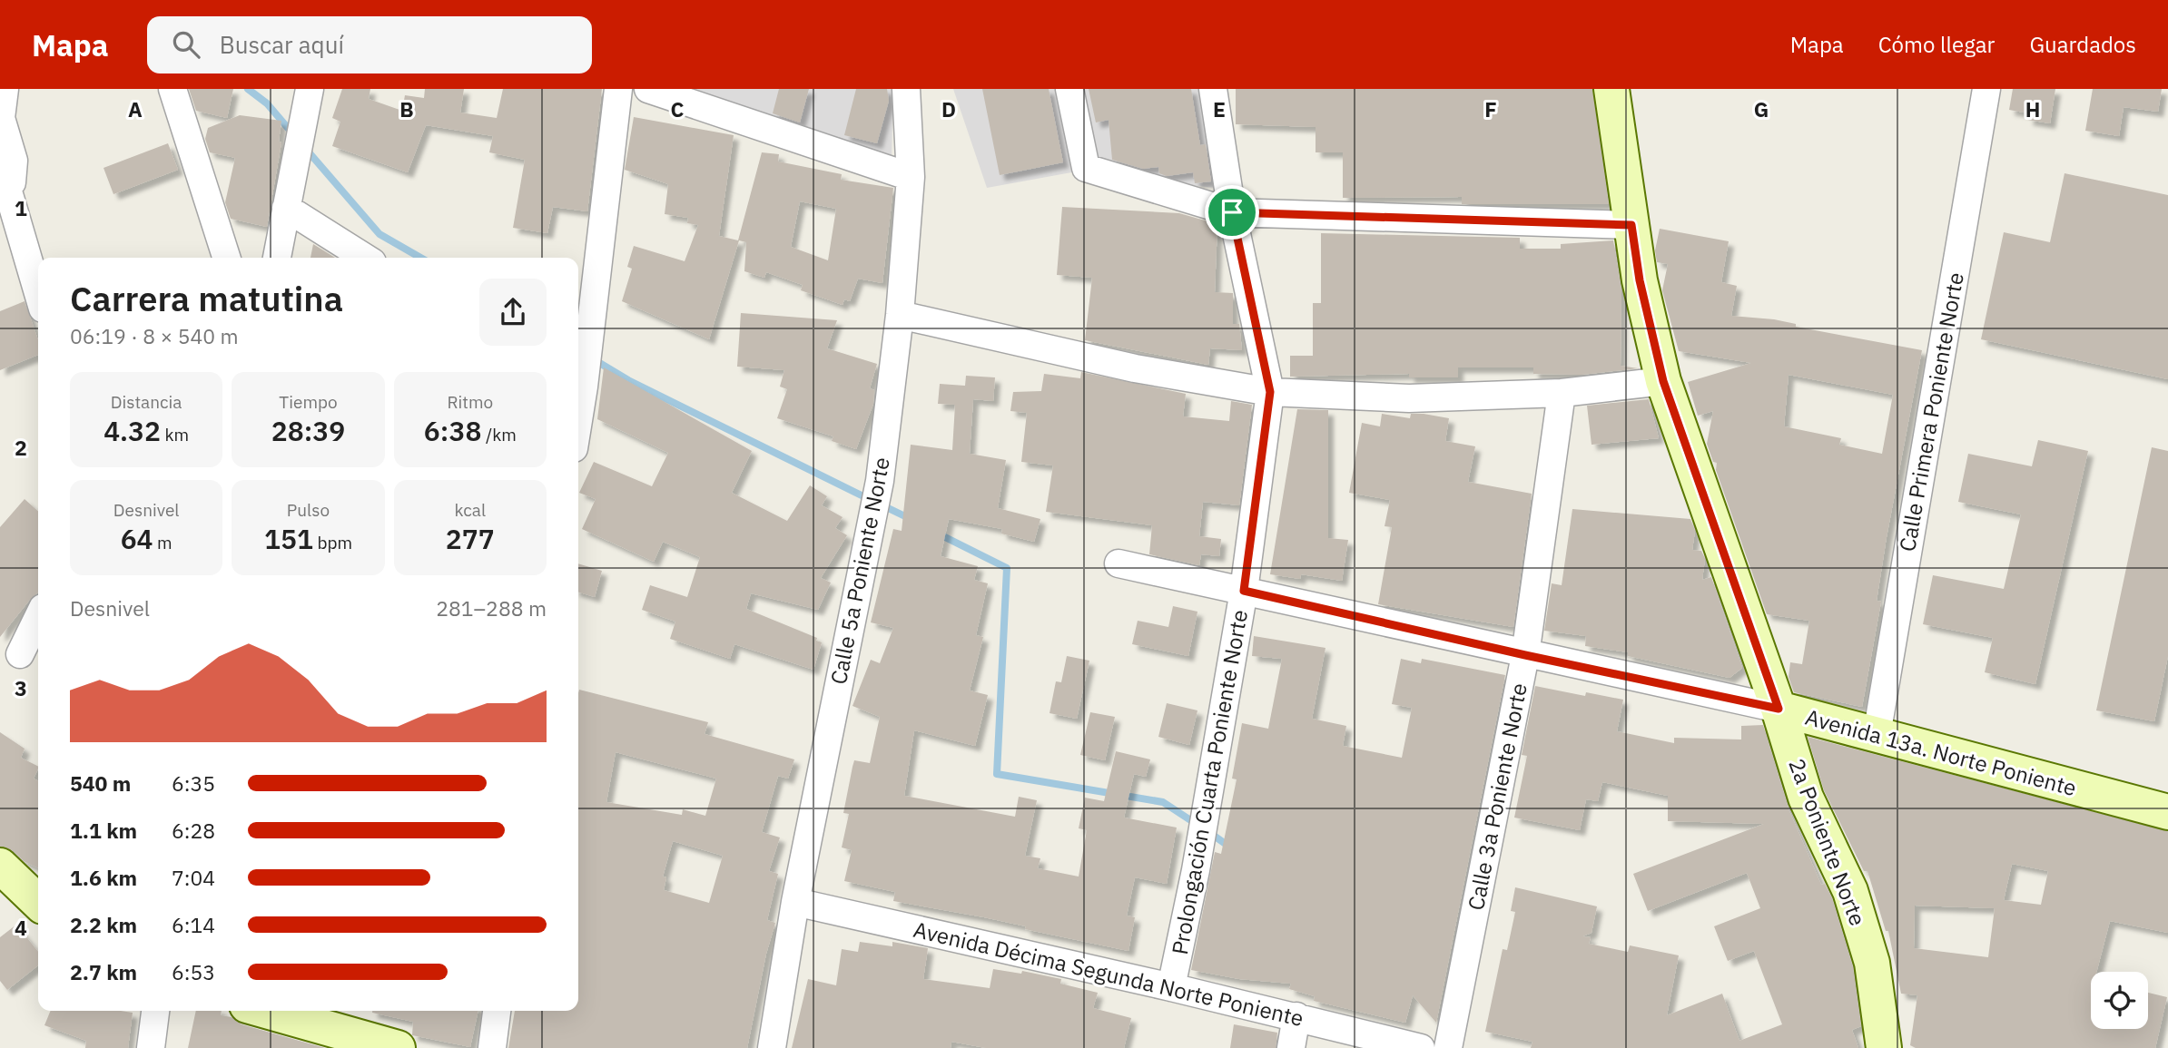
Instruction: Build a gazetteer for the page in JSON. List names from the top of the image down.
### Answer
{
  "streets": {
    "street": [
      "Calle Primera Poniente Norte",
      "Calle 5a Poniente Norte",
      "Avenida 13a. Norte Poniente",
      "Prolongación Cuarta Poniente Norte",
      "Calle 3a Poniente Norte",
      "2a Poniente Norte",
      "Avenida Décima Segunda Norte Poniente"
    ]
  },
  "crossings": [
    ["Calle Primera Poniente Norte", "Avenida 13a. Norte Poniente"],
    ["Calle 5a Poniente Norte", "Avenida Décima Segunda Norte Poniente"],
    ["Avenida 13a. Norte Poniente", "Prolongación Cuarta Poniente Norte"],
    ["Avenida 13a. Norte Poniente", "Calle 3a Poniente Norte"],
    ["Avenida 13a. Norte Poniente", "2a Poniente Norte"],
    ["Prolongación Cuarta Poniente Norte", "Avenida Décima Segunda Norte Poniente"]
  ],
  "page": {
    "header": "Mapa",
    "search": "Buscar aquí",
    "nav": ["Mapa", "Cómo llegar", "Guardados"],
    "heading": ["Carrera matutina", "06:19 · 8 × 540 m"],
    "stats": [
      ["Distancia", "4.32 km"],
      ["Tiempo", "28:39"],
      ["Ritmo", "6:38 /km"],
      ["Desnivel", "64 m"],
      ["Pulso", "151 bpm"],
      ["kcal", "277"]
    ],
    "chart": ["Desnivel", "281–288 m"],
    "list": [
      {
        "name": "540 m",
        "note": "6:35"
      },
      {
        "name": "1.1 km",
        "note": "6:28"
      },
      {
        "name": "1.6 km",
        "note": "7:04"
      },
      {
        "name": "2.2 km",
        "note": "6:14"
      },
      {
        "name": "2.7 km",
        "note": "6:53"
      }
    ]
  },
  "grid": {
    "columns": [
      "A",
      "B",
      "C",
      "D",
      "E",
      "F",
      "G",
      "H"
    ],
    "rows": [
      "1",
      "2",
      "3",
      "4"
    ]
  }
}
